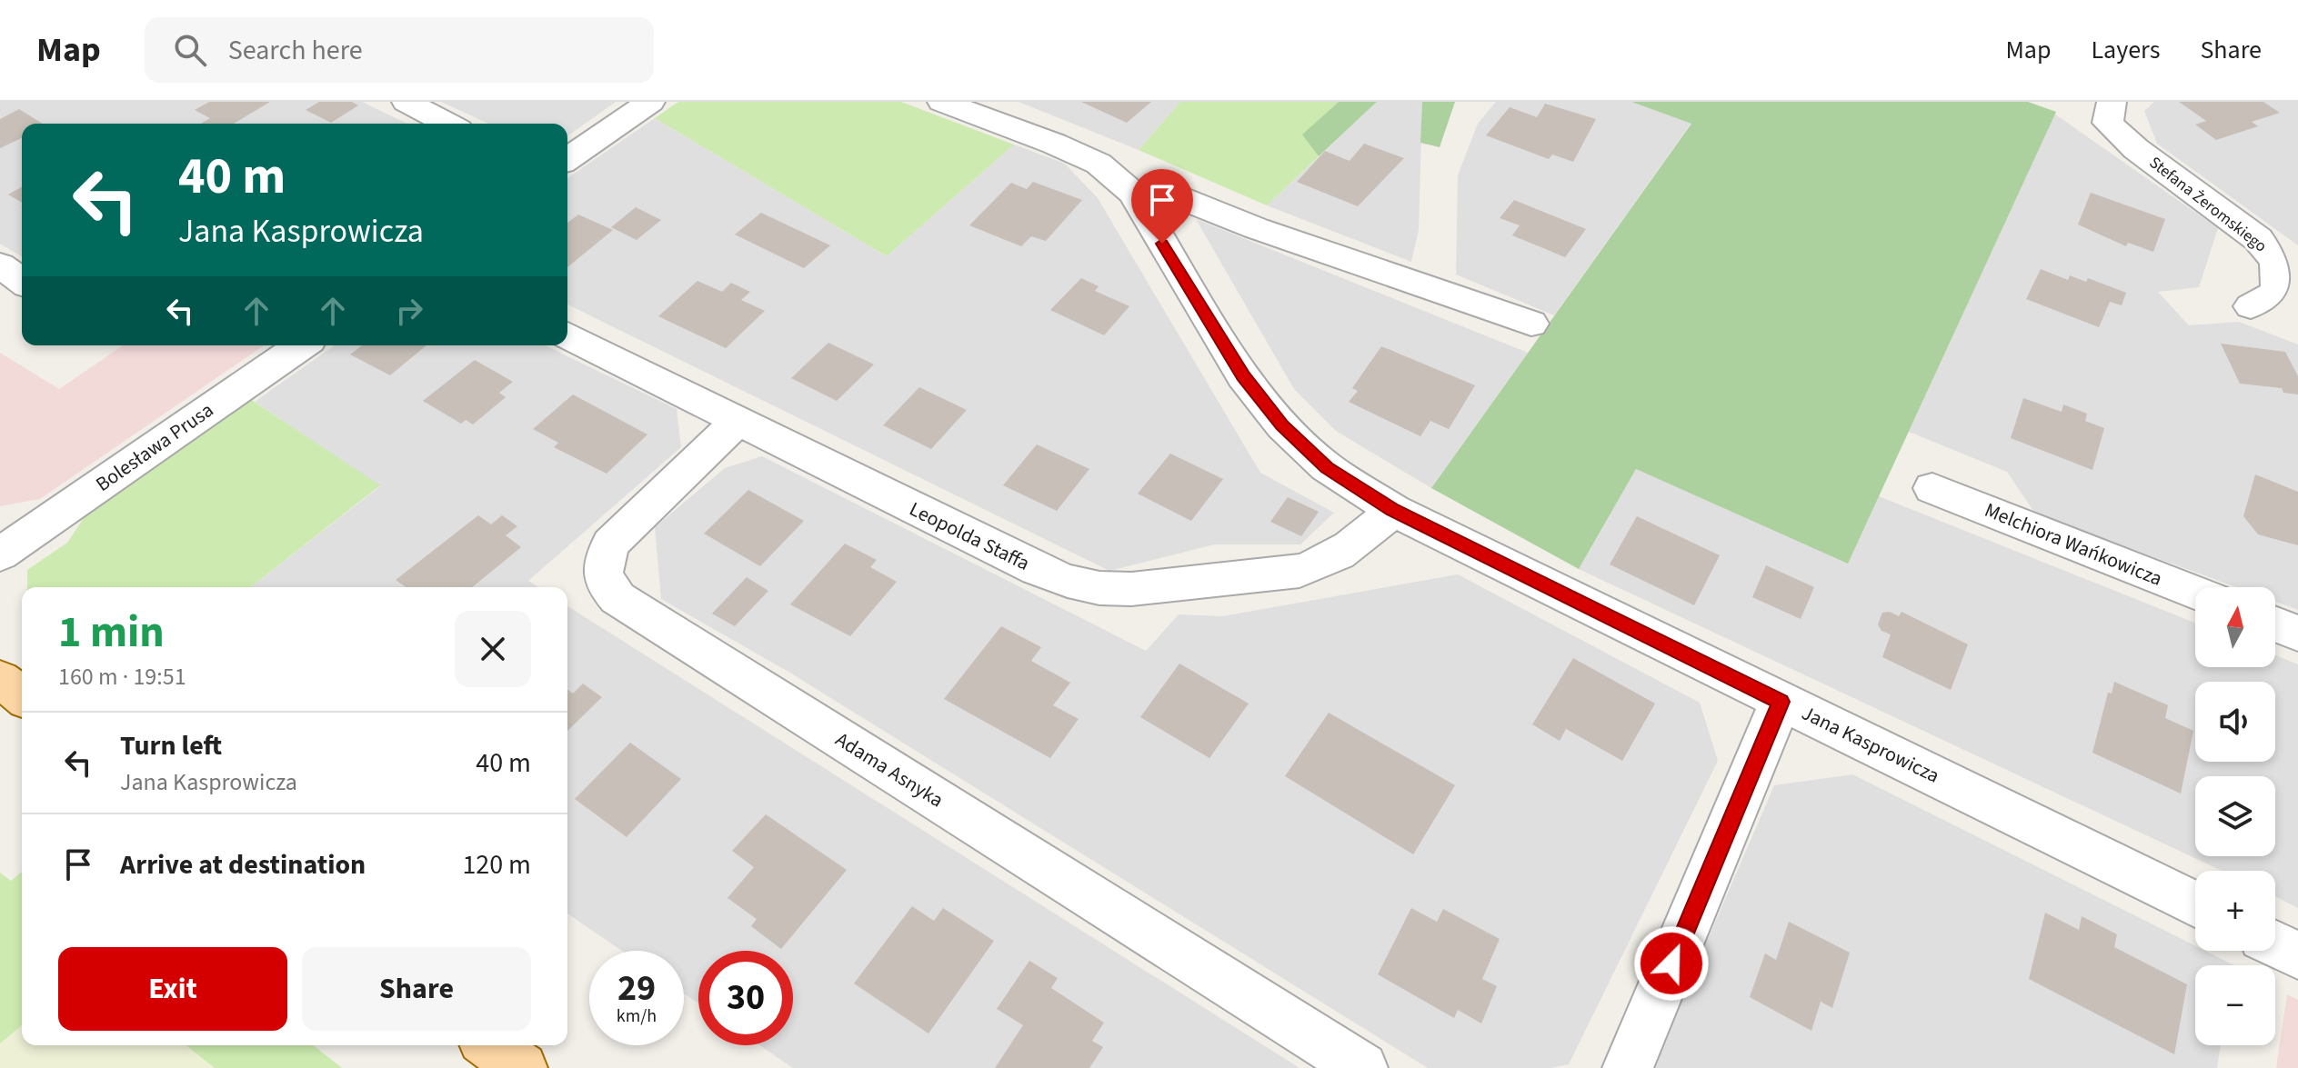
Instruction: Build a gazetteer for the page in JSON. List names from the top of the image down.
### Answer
{
  "streets": {
    "street": [
      "Stefana Żeromskiego",
      "Bolesława Prusa",
      "Leopolda Staffa",
      "Melchiora Wańkowicza",
      "Jana Kasprowicza",
      "Adama Asnyka"
    ]
  },
  "crossings": [
    ["Leopolda Staffa", "Jana Kasprowicza"],
    ["Leopolda Staffa", "Adama Asnyka"]
  ],
  "north": "top",
  "page": {
    "header": "Map",
    "search": "Search here",
    "nav": ["Map", "Layers", "Share"],
    "turn": ["40 m", "Jana Kasprowicza"],
    "map_buttons": ["+", "−"],
    "heading": ["1 min", "160 m · 19:51"],
    "list": [
      {
        "name": "Turn left",
        "note": "Jana Kasprowicza",
        "value": "40 m"
      },
      {
        "name": "Arrive at destination",
        "value": "120 m"
      }
    ],
    "buttons": ["Exit", "Share"],
    "speed": "29 km/h",
    "limit": "30"
  }
}
